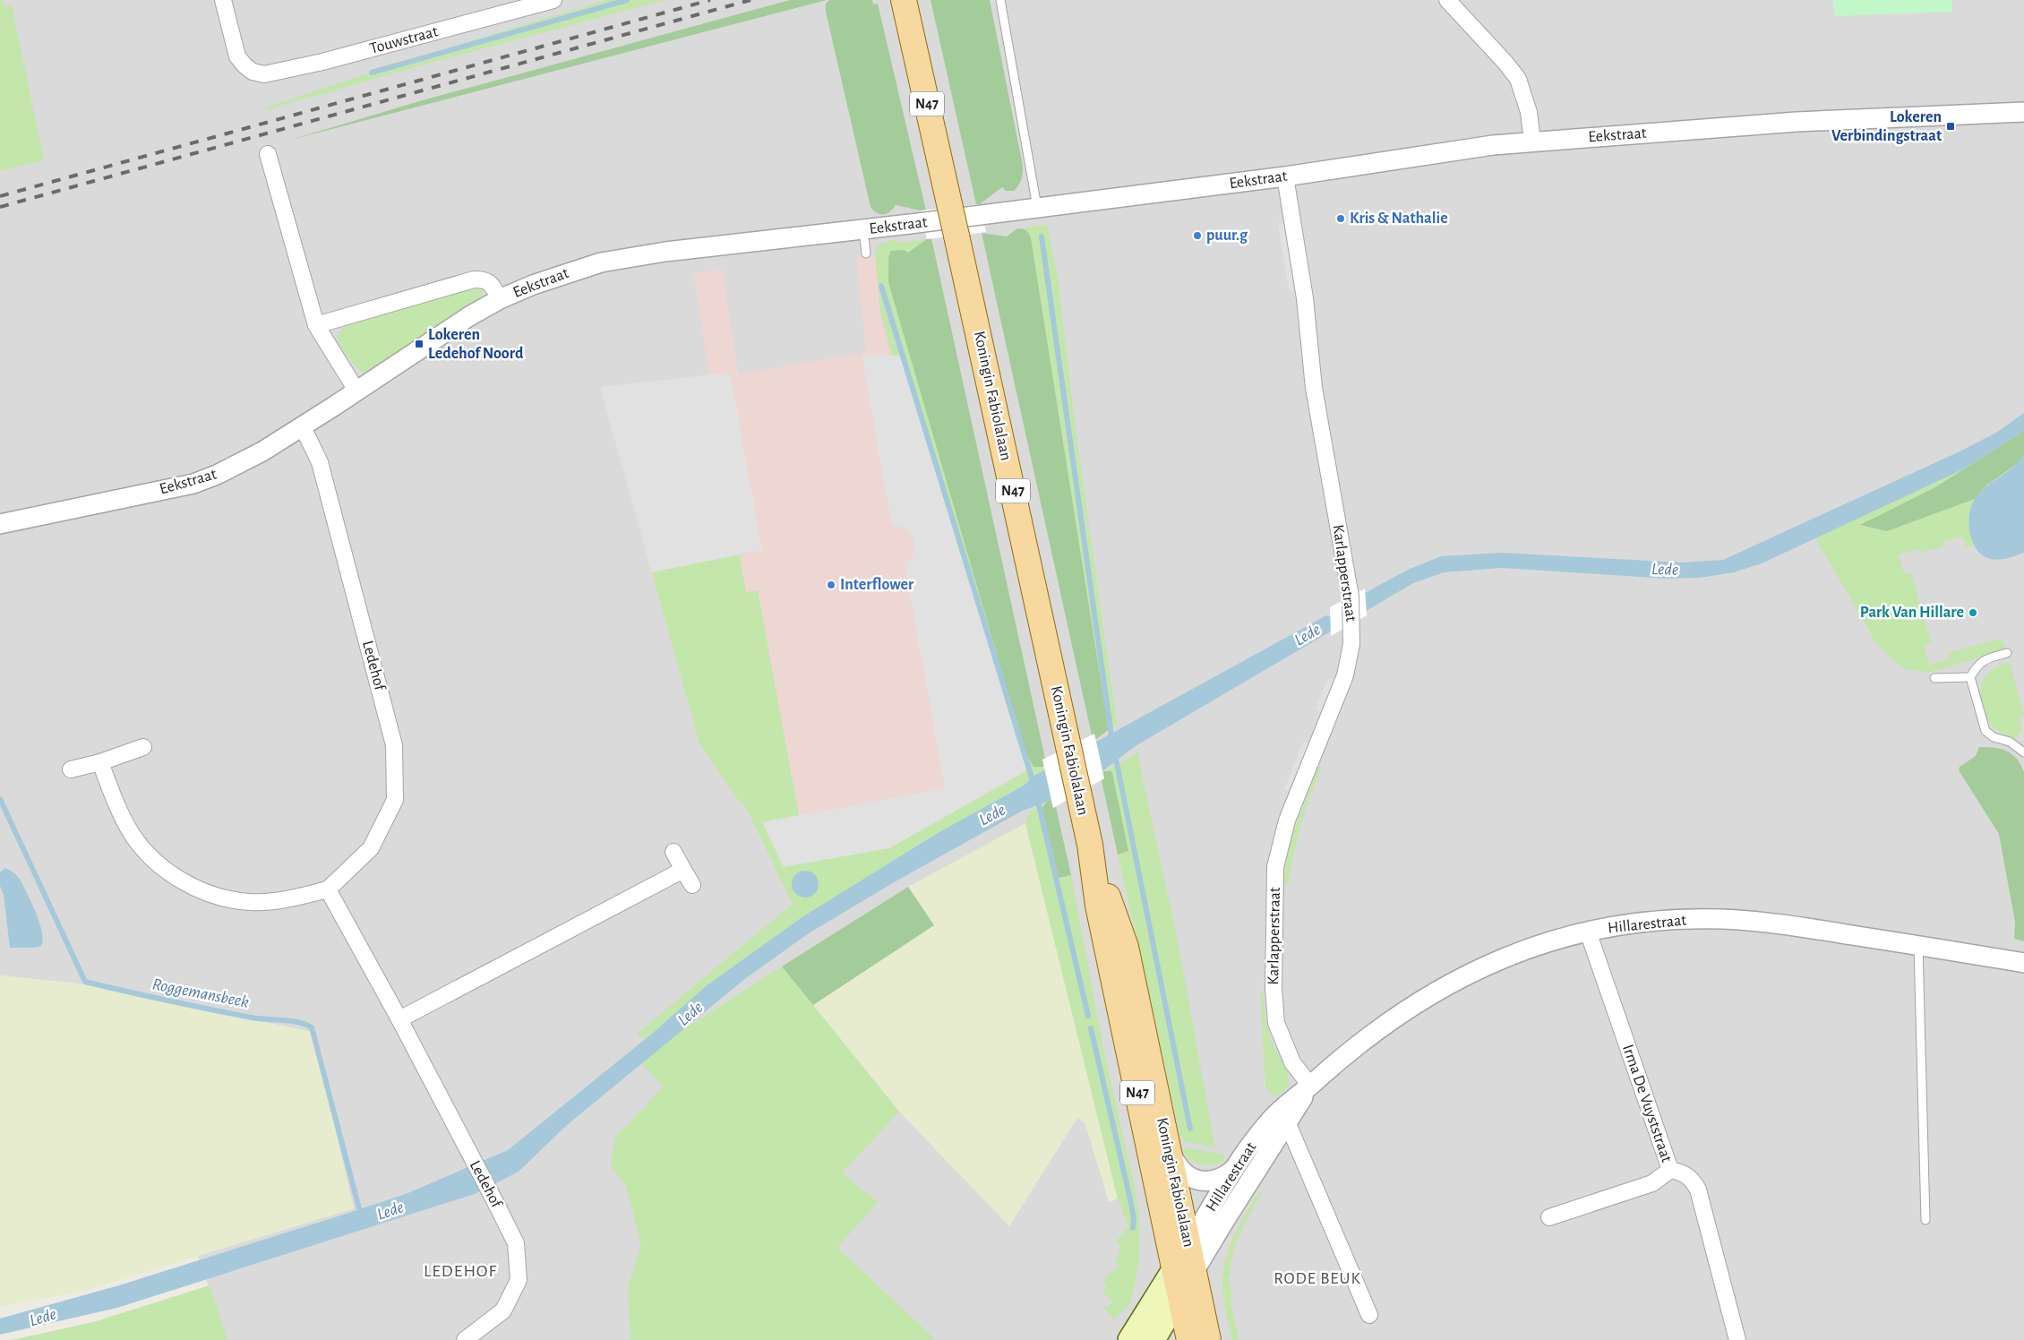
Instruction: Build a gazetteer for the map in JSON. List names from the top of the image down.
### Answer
{
  "streets": {
    "main road": ["N47", "Koningin Fabiolalaan", "Hillarestraat"],
    "street": [
      "Touwstraat",
      "Eekstraat",
      "Karlapperstraat",
      "Ledehof",
      "Irma De Vuyststraat"
    ]
  },
  "crossings": [
    ["Eekstraat", "Karlapperstraat"],
    ["Eekstraat", "Ledehof"],
    ["Koningin Fabiolalaan", "Hillarestraat"],
    ["Karlapperstraat", "Hillarestraat"],
    ["Hillarestraat", "Irma De Vuyststraat"]
  ],
  "districts": ["LEDEHOF", "RODE BEUK"],
  "water": ["Lede", "Roggemansbeek"],
  "places": {
    "transit": ["Lokeren Verbindingstraat", "Lokeren Ledehof Noord"],
    "other": [
      "Kris & Nathalie",
      "puur.g",
      "Interflower",
      "Park Van Hillare"
    ]
  }
}
